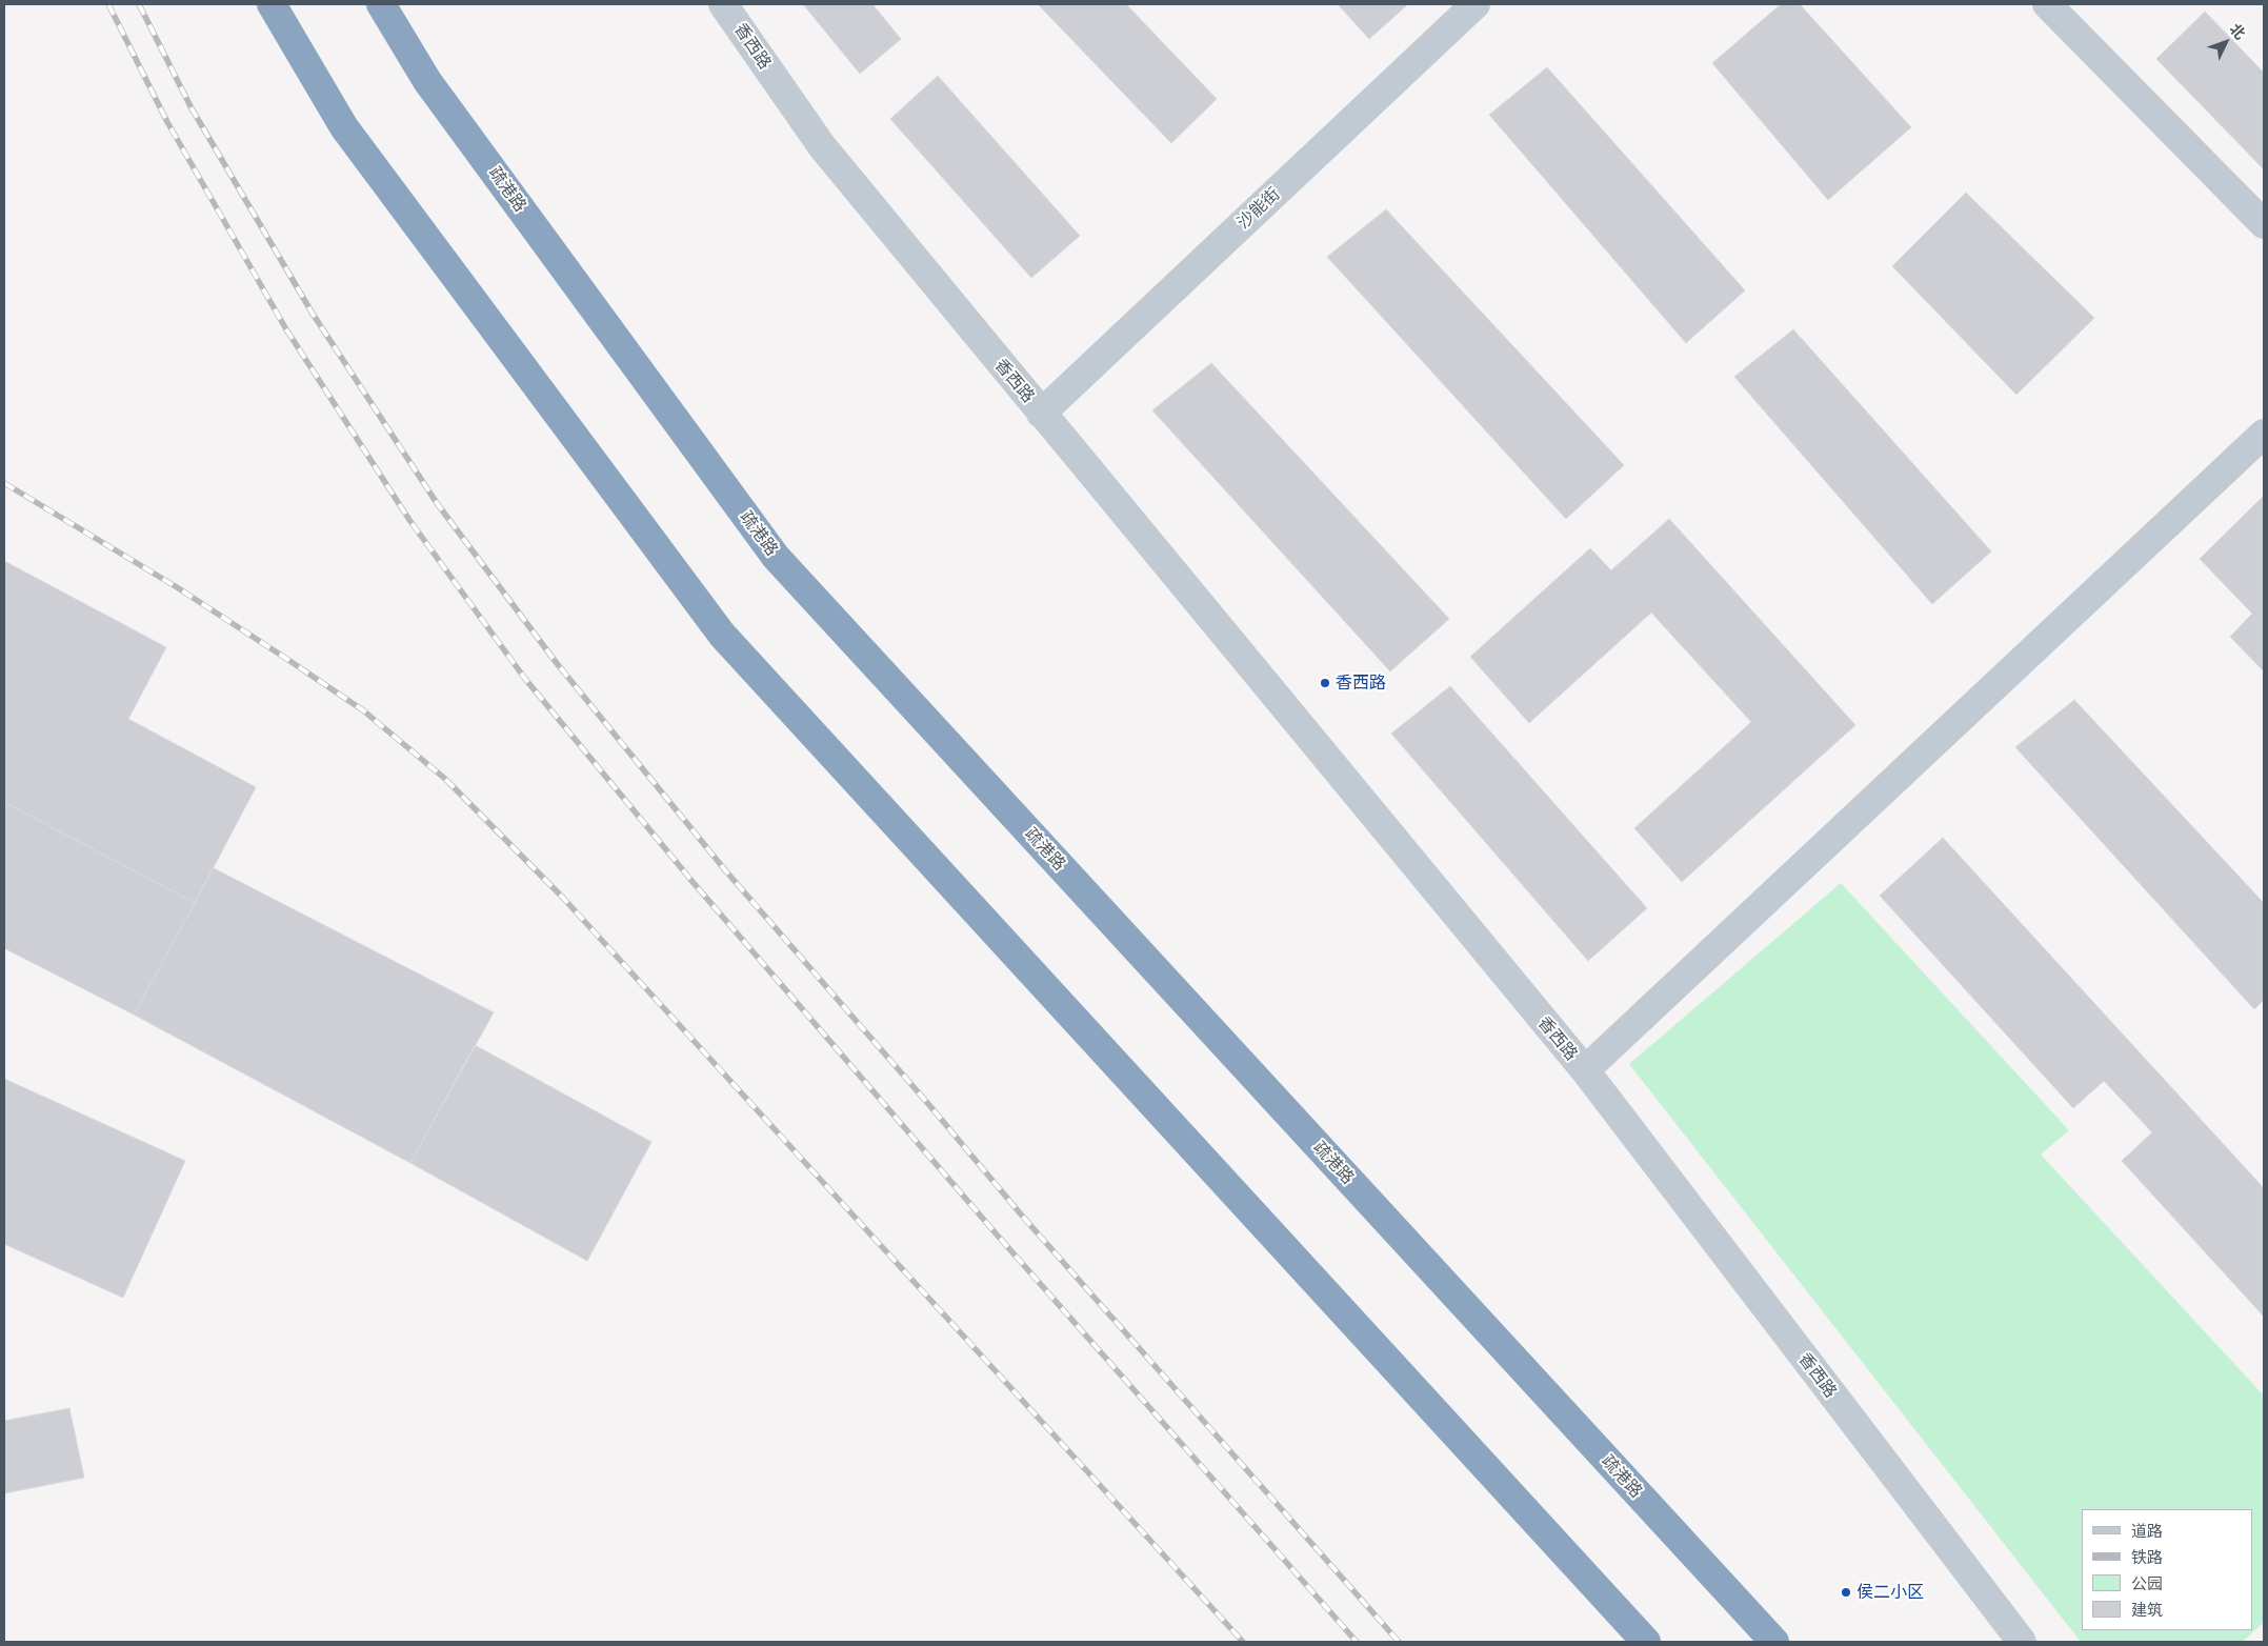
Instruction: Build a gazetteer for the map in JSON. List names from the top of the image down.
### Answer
{
  "streets": {
    "highway": ["疏港路"],
    "street": ["香西路", "沙能街"]
  },
  "crossings": [
    ["香西路", "沙能街"]
  ],
  "places": ["香西路", "侯二小区"],
  "legend": [
    "道路",
    "铁路",
    "公园",
    "建筑"
  ],
  "north": "top right"
}
